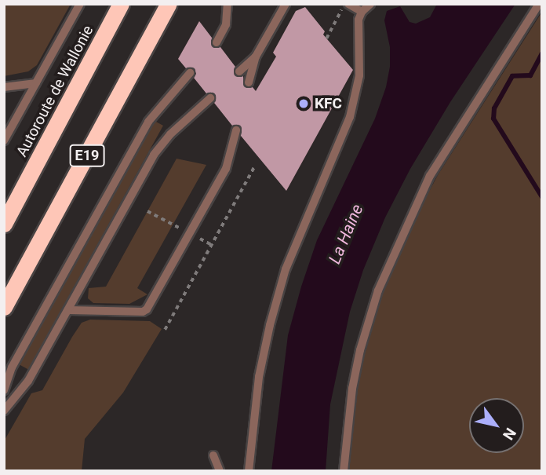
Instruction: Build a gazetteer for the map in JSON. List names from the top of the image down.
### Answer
{
  "streets": {
    "highway": ["Autoroute de Wallonie", "E19"]
  },
  "water": ["La Haine"],
  "places": ["KFC"],
  "north": "bottom right"
}
